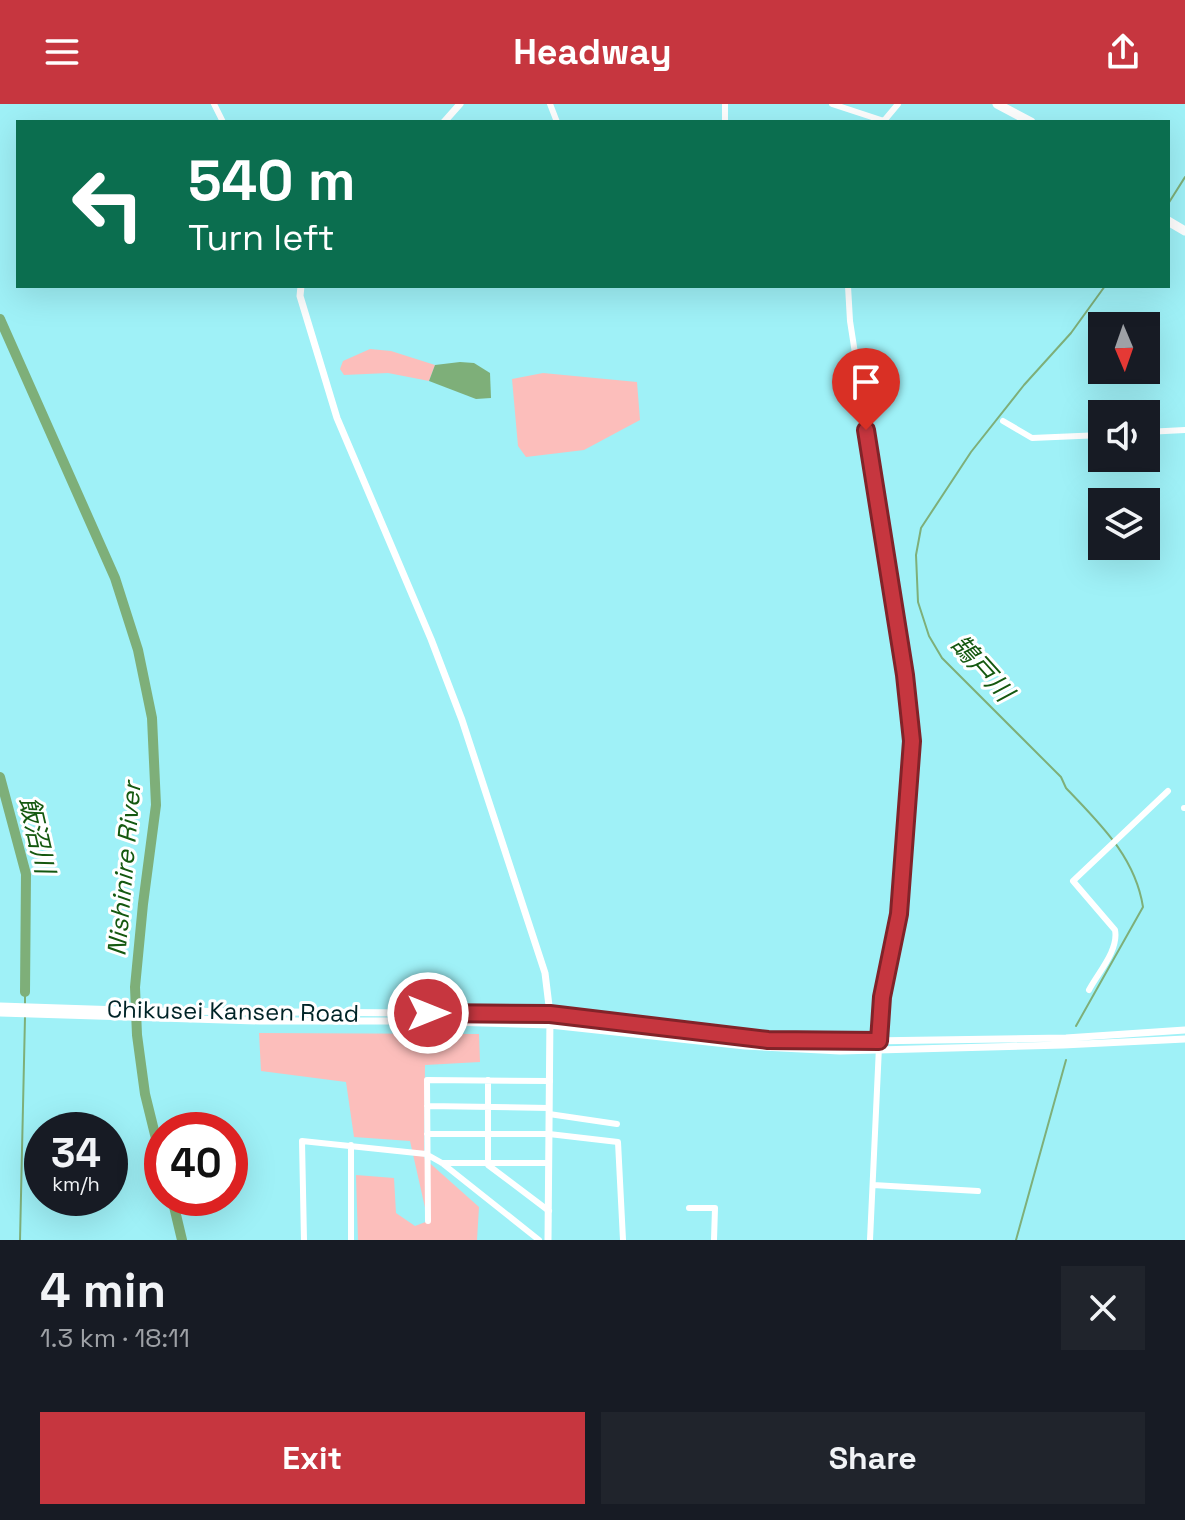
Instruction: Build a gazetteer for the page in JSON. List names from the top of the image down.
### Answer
{
  "streets": {
    "street": ["Chikusei Kansen Road"]
  },
  "water": ["鵠戸川", "飯沼川", "Nishinire River"],
  "north": "bottom",
  "page": {
    "header": "Headway",
    "turn": ["540 m", "Turn left"],
    "speed": "34 km/h",
    "limit": "40",
    "heading": ["4 min", "1.3 km · 18:11"],
    "buttons": ["Exit", "Share"]
  }
}
